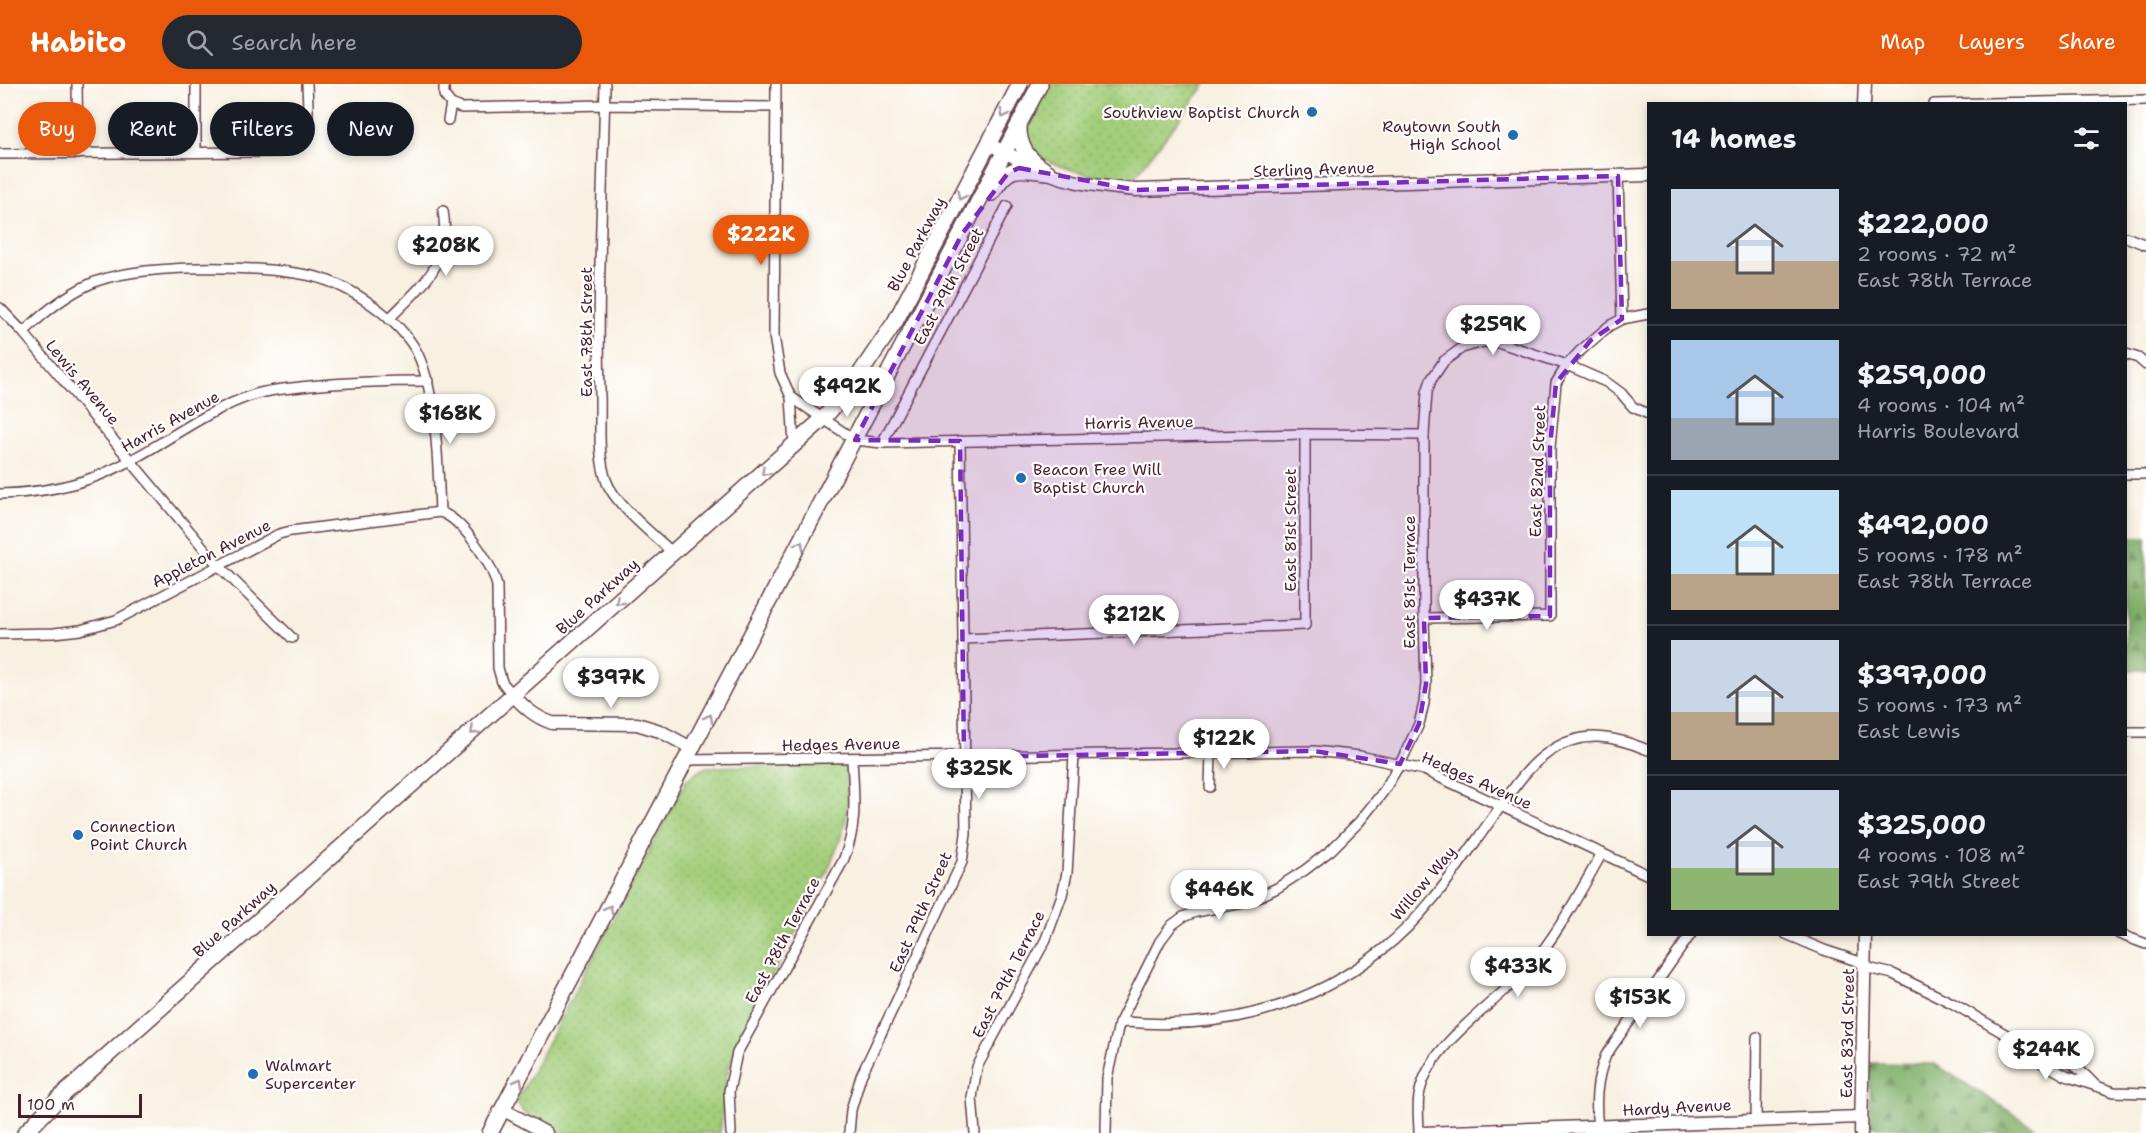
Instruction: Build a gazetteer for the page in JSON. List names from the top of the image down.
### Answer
{
  "streets": {
    "highway": ["Blue Parkway"],
    "street": [
      "Sterling Avenue",
      "East 79th Street",
      "East 78th Street",
      "Lewis Avenue",
      "Harris Avenue",
      "East 82nd Street",
      "East 81st Street",
      "Appleton Avenue",
      "East 81st Terrace",
      "Hedges Avenue",
      "Willow Way",
      "East 78th Terrace",
      "East 79th Terrace",
      "East 83rd Street",
      "Hardy Avenue"
    ]
  },
  "crossings": [
    ["Sterling Avenue", "Blue Parkway"],
    ["Blue Parkway", "East 78th Street"],
    ["East 79th Street", "Harris Avenue"],
    ["East 79th Street", "East 81st Street"],
    ["East 79th Street", "Hedges Avenue"],
    ["Lewis Avenue", "Harris Avenue"],
    ["Lewis Avenue", "Appleton Avenue"],
    ["Harris Avenue", "East 81st Street"],
    ["Harris Avenue", "East 81st Terrace"],
    ["East 82nd Street", "East 81st Terrace"],
    ["East 81st Terrace", "Hedges Avenue"],
    ["East 81st Terrace", "Willow Way"],
    ["Hedges Avenue", "Willow Way"],
    ["Hedges Avenue", "East 78th Terrace"],
    ["Hedges Avenue", "East 79th Terrace"],
    ["East 83rd Street", "Hardy Avenue"]
  ],
  "places": [
    "Southview Baptist Church",
    "Raytown South High School",
    "Beacon Free Will Baptist Church",
    "Connection Point Church",
    "Walmart Supercenter"
  ],
  "scale_bar": "100 m",
  "page": {
    "header": "Habito",
    "search": "Search here",
    "nav": ["Map", "Layers", "Share"],
    "chip": [
      "Buy",
      "Rent",
      "Filters",
      "New"
    ],
    "heading": "14 homes",
    "list": [
      {
        "name": "$222,000",
        "note": "2 rooms · 72 m² · East 78th Terrace"
      },
      {
        "name": "$259,000",
        "note": "4 rooms · 104 m² · Harris Boulevard"
      },
      {
        "name": "$492,000",
        "note": "5 rooms · 178 m² · East 78th Terrace"
      },
      {
        "name": "$397,000",
        "note": "5 rooms · 173 m² · East Lewis"
      },
      {
        "name": "$325,000",
        "note": "4 rooms · 108 m² · East 79th Street"
      }
    ],
    "price": [
      "$222K",
      "$208K",
      "$259K",
      "$492K",
      "$168K",
      "$437K",
      "$212K",
      "$397K",
      "$122K",
      "$325K",
      "$446K",
      "$433K",
      "$153K",
      "$244K"
    ],
    "scale": "100 m"
  }
}
